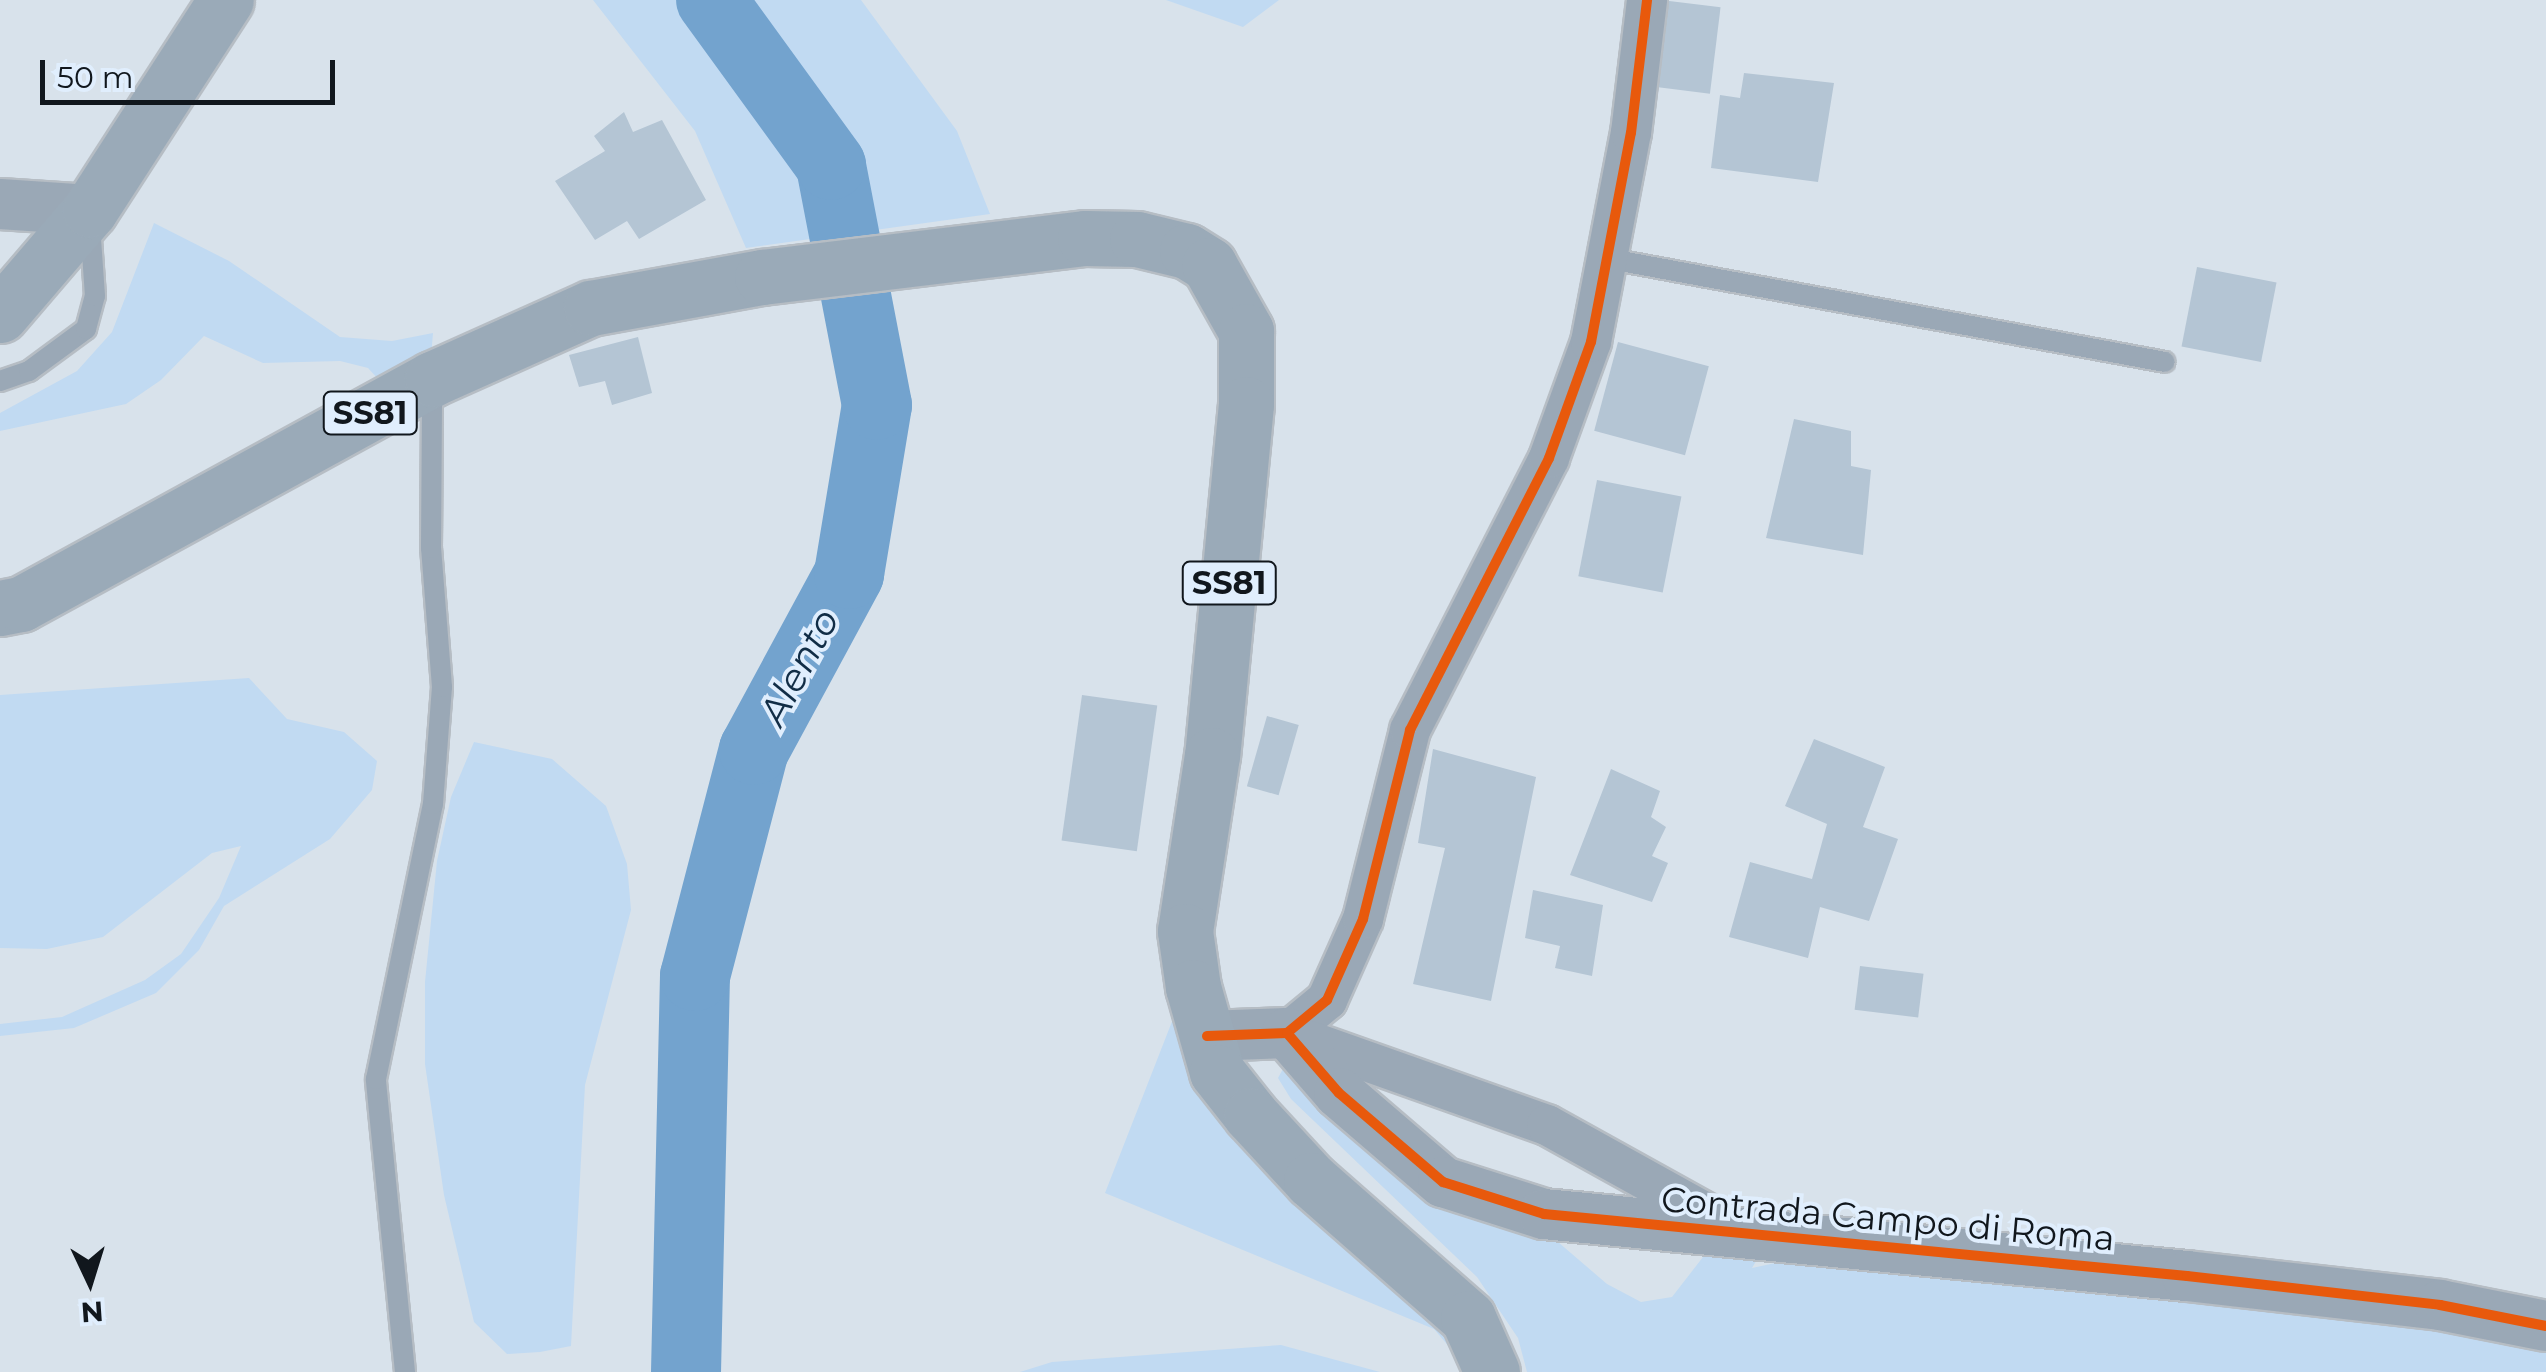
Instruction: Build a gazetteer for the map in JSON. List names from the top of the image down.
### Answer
{
  "streets": {
    "main road": ["SS81"],
    "street": ["Contrada Campo di Roma"]
  },
  "water": ["Alento"],
  "scale_bar": "50 m",
  "north": "bottom"
}
